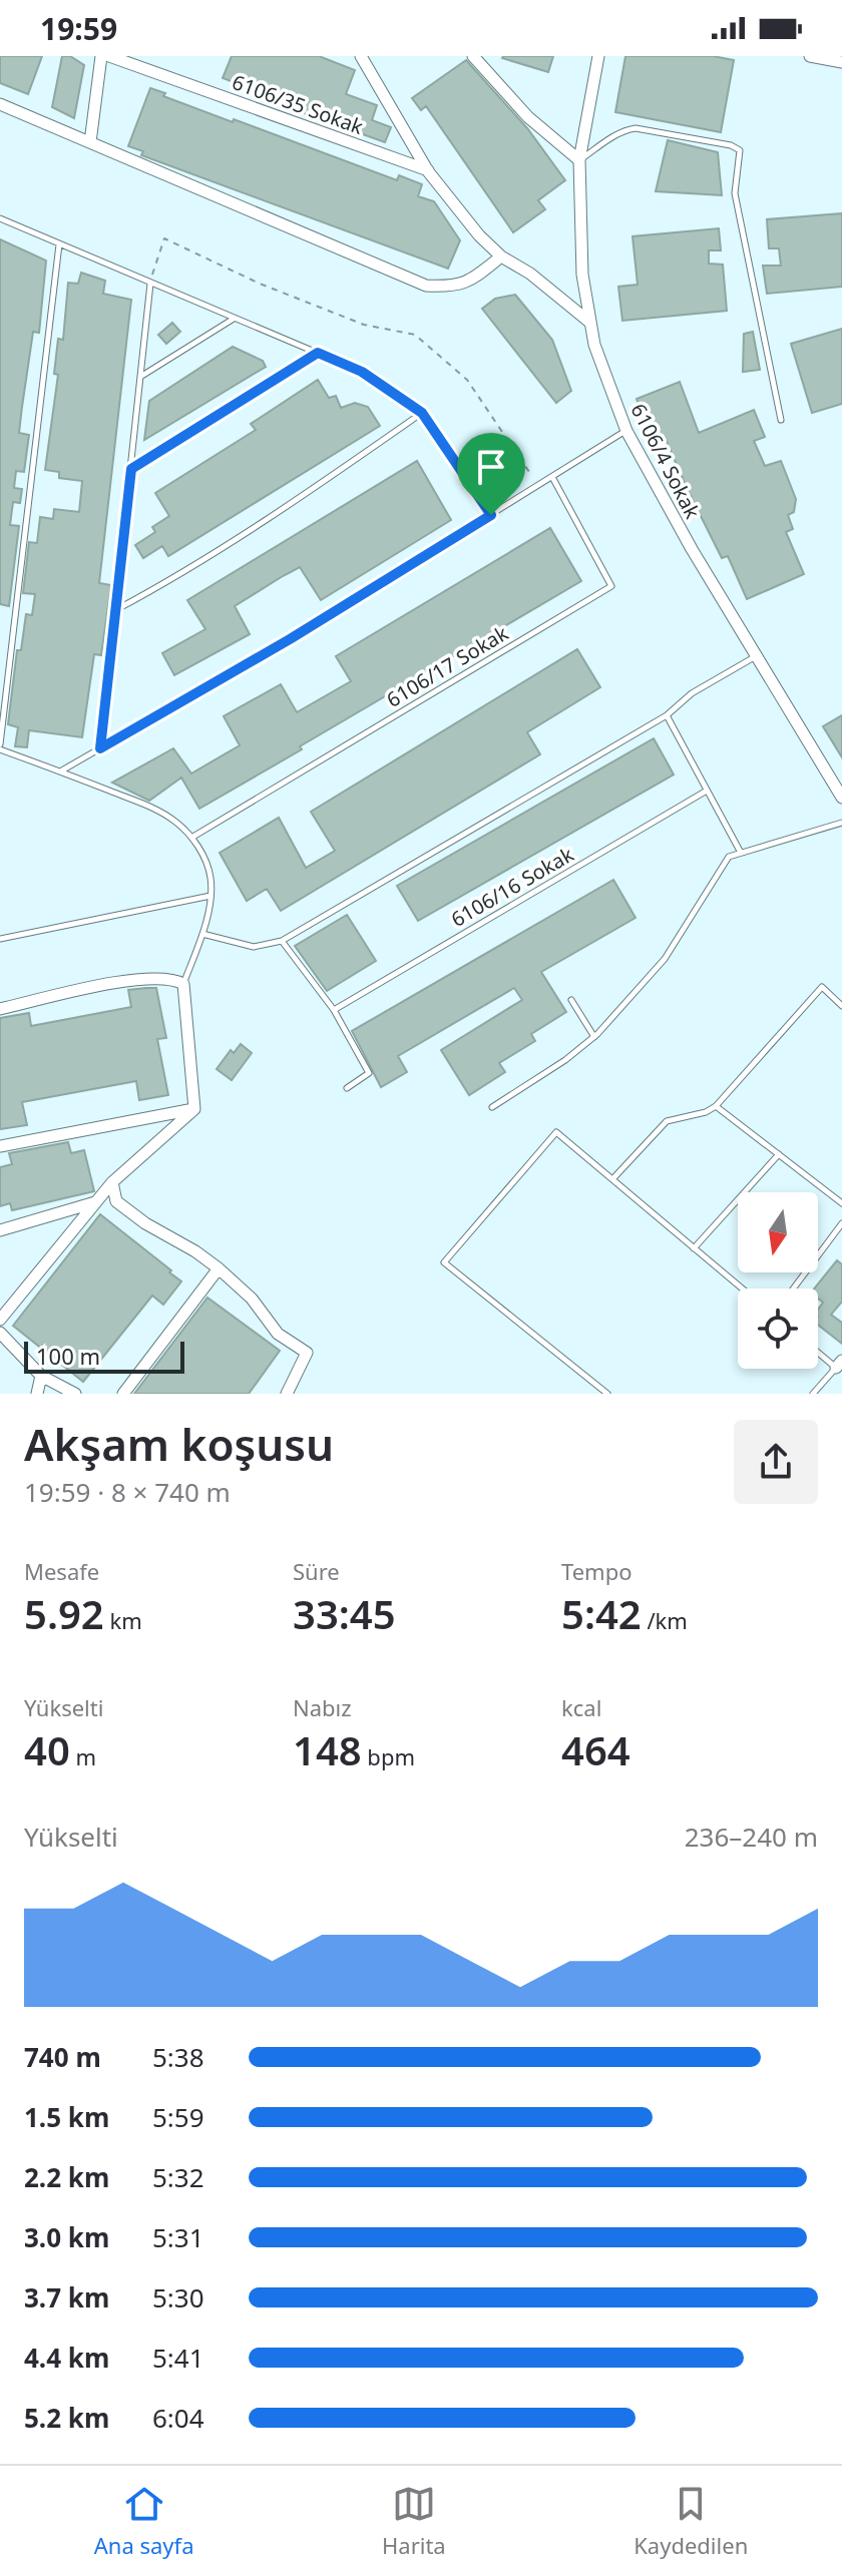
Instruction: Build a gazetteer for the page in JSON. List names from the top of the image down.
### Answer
{
  "streets": {
    "street": ["6106/35 Sokak", "6106/4 Sokak"],
    "lane": ["6106/17 Sokak", "6106/16 Sokak"]
  },
  "scale_bar": "100 m",
  "north": "bottom",
  "page": {
    "status": "19:59",
    "scale": "100 m",
    "heading": ["Akşam koşusu", "19:59 · 8 × 740 m"],
    "stats": [
      ["Mesafe", "5.92 km"],
      ["Süre", "33:45"],
      ["Tempo", "5:42 /km"],
      ["Yükselti", "40 m"],
      ["Nabız", "148 bpm"],
      ["kcal", "464"]
    ],
    "chart": ["Yükselti", "236–240 m"],
    "list": [
      {
        "name": "740 m",
        "note": "5:38"
      },
      {
        "name": "1.5 km",
        "note": "5:59"
      },
      {
        "name": "2.2 km",
        "note": "5:32"
      },
      {
        "name": "3.0 km",
        "note": "5:31"
      },
      {
        "name": "3.7 km",
        "note": "5:30"
      },
      {
        "name": "4.4 km",
        "note": "5:41"
      },
      {
        "name": "5.2 km",
        "note": "6:04"
      }
    ],
    "tabs": ["Ana sayfa", "Harita", "Kaydedilen"]
  }
}
